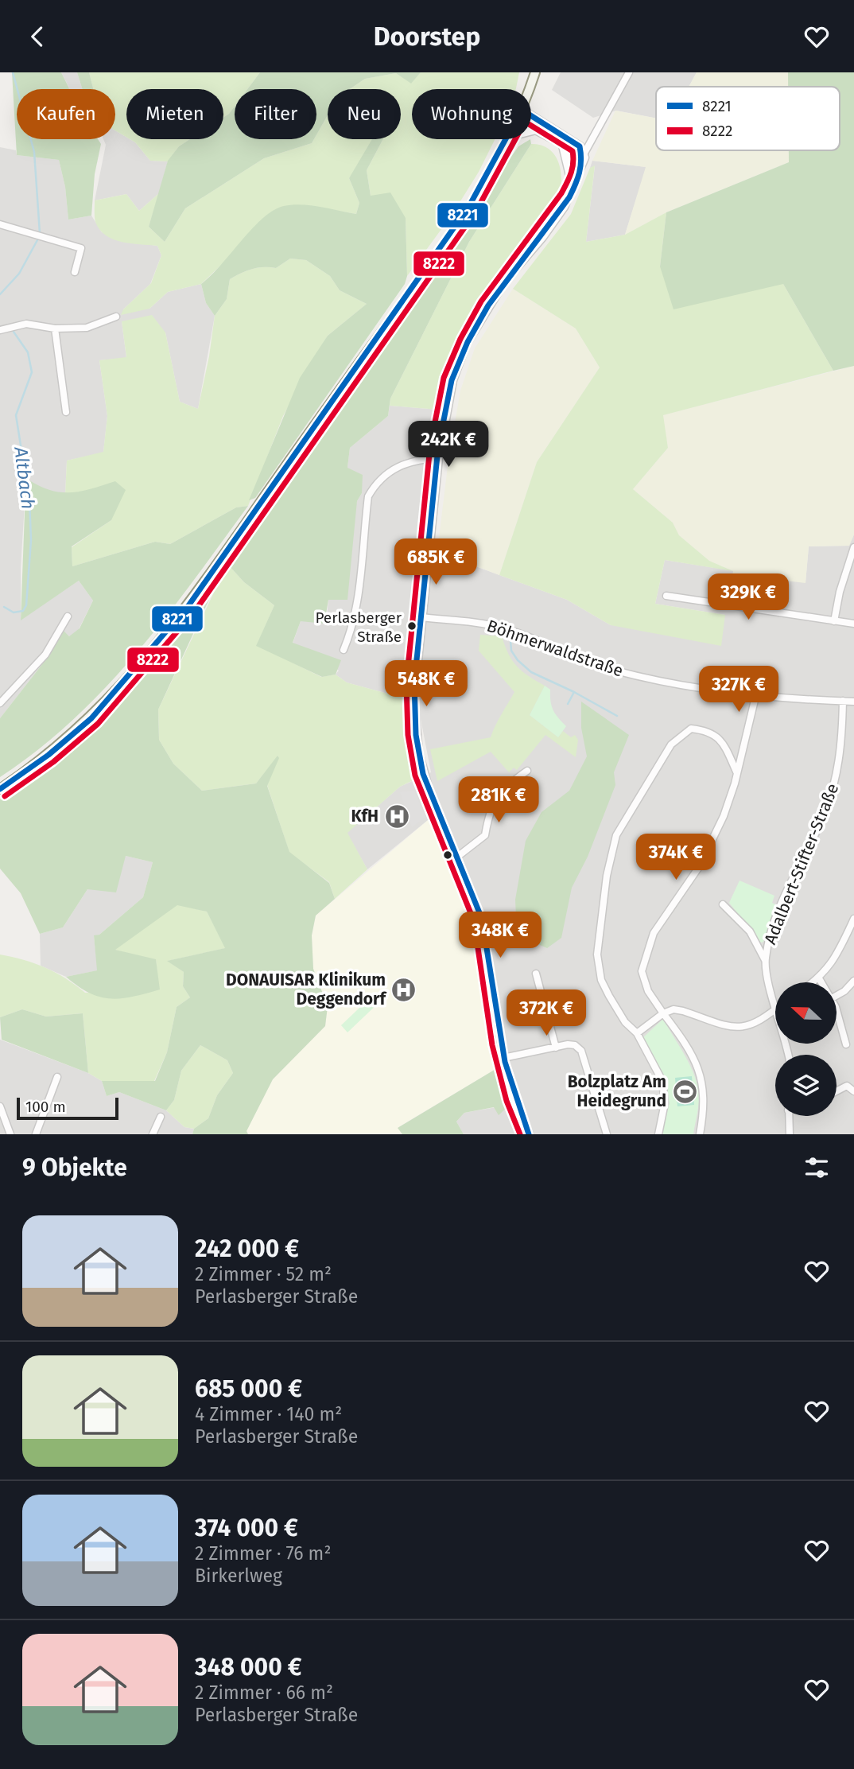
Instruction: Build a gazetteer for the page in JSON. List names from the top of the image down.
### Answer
{
  "streets": {
    "street": ["Böhmerwaldstraße", "Adalbert-Stifter-Straße"]
  },
  "crossings": [
    ["Böhmerwaldstraße", "Adalbert-Stifter-Straße"]
  ],
  "water": ["Altbach"],
  "places": {
    "other": ["Perlasberger Straße"],
    "hospital": ["KfH", "DONAUISAR Klinikum Deggendorf"],
    "sports": ["Bolzplatz Am Heidegrund"]
  },
  "lines": ["transit line 8221", "transit line 8222"],
  "legend": ["8221", "8222"],
  "scale_bar": "100 m",
  "north": "left",
  "page": {
    "header": "Doorstep",
    "chip": [
      "Kaufen",
      "Mieten",
      "Filter",
      "Neu",
      "Wohnung"
    ],
    "price": [
      "242K €",
      "685K €",
      "329K €",
      "548K €",
      "327K €",
      "281K €",
      "374K €",
      "348K €",
      "372K €"
    ],
    "scale": "100 m",
    "heading": "9 Objekte",
    "list": [
      {
        "name": "242 000 €",
        "note": "2 Zimmer · 52 m² · Perlasberger Straße"
      },
      {
        "name": "685 000 €",
        "note": "4 Zimmer · 140 m² · Perlasberger Straße"
      },
      {
        "name": "374 000 €",
        "note": "2 Zimmer · 76 m² · Birkerlweg"
      },
      {
        "name": "348 000 €",
        "note": "2 Zimmer · 66 m² · Perlasberger Straße"
      }
    ]
  }
}
